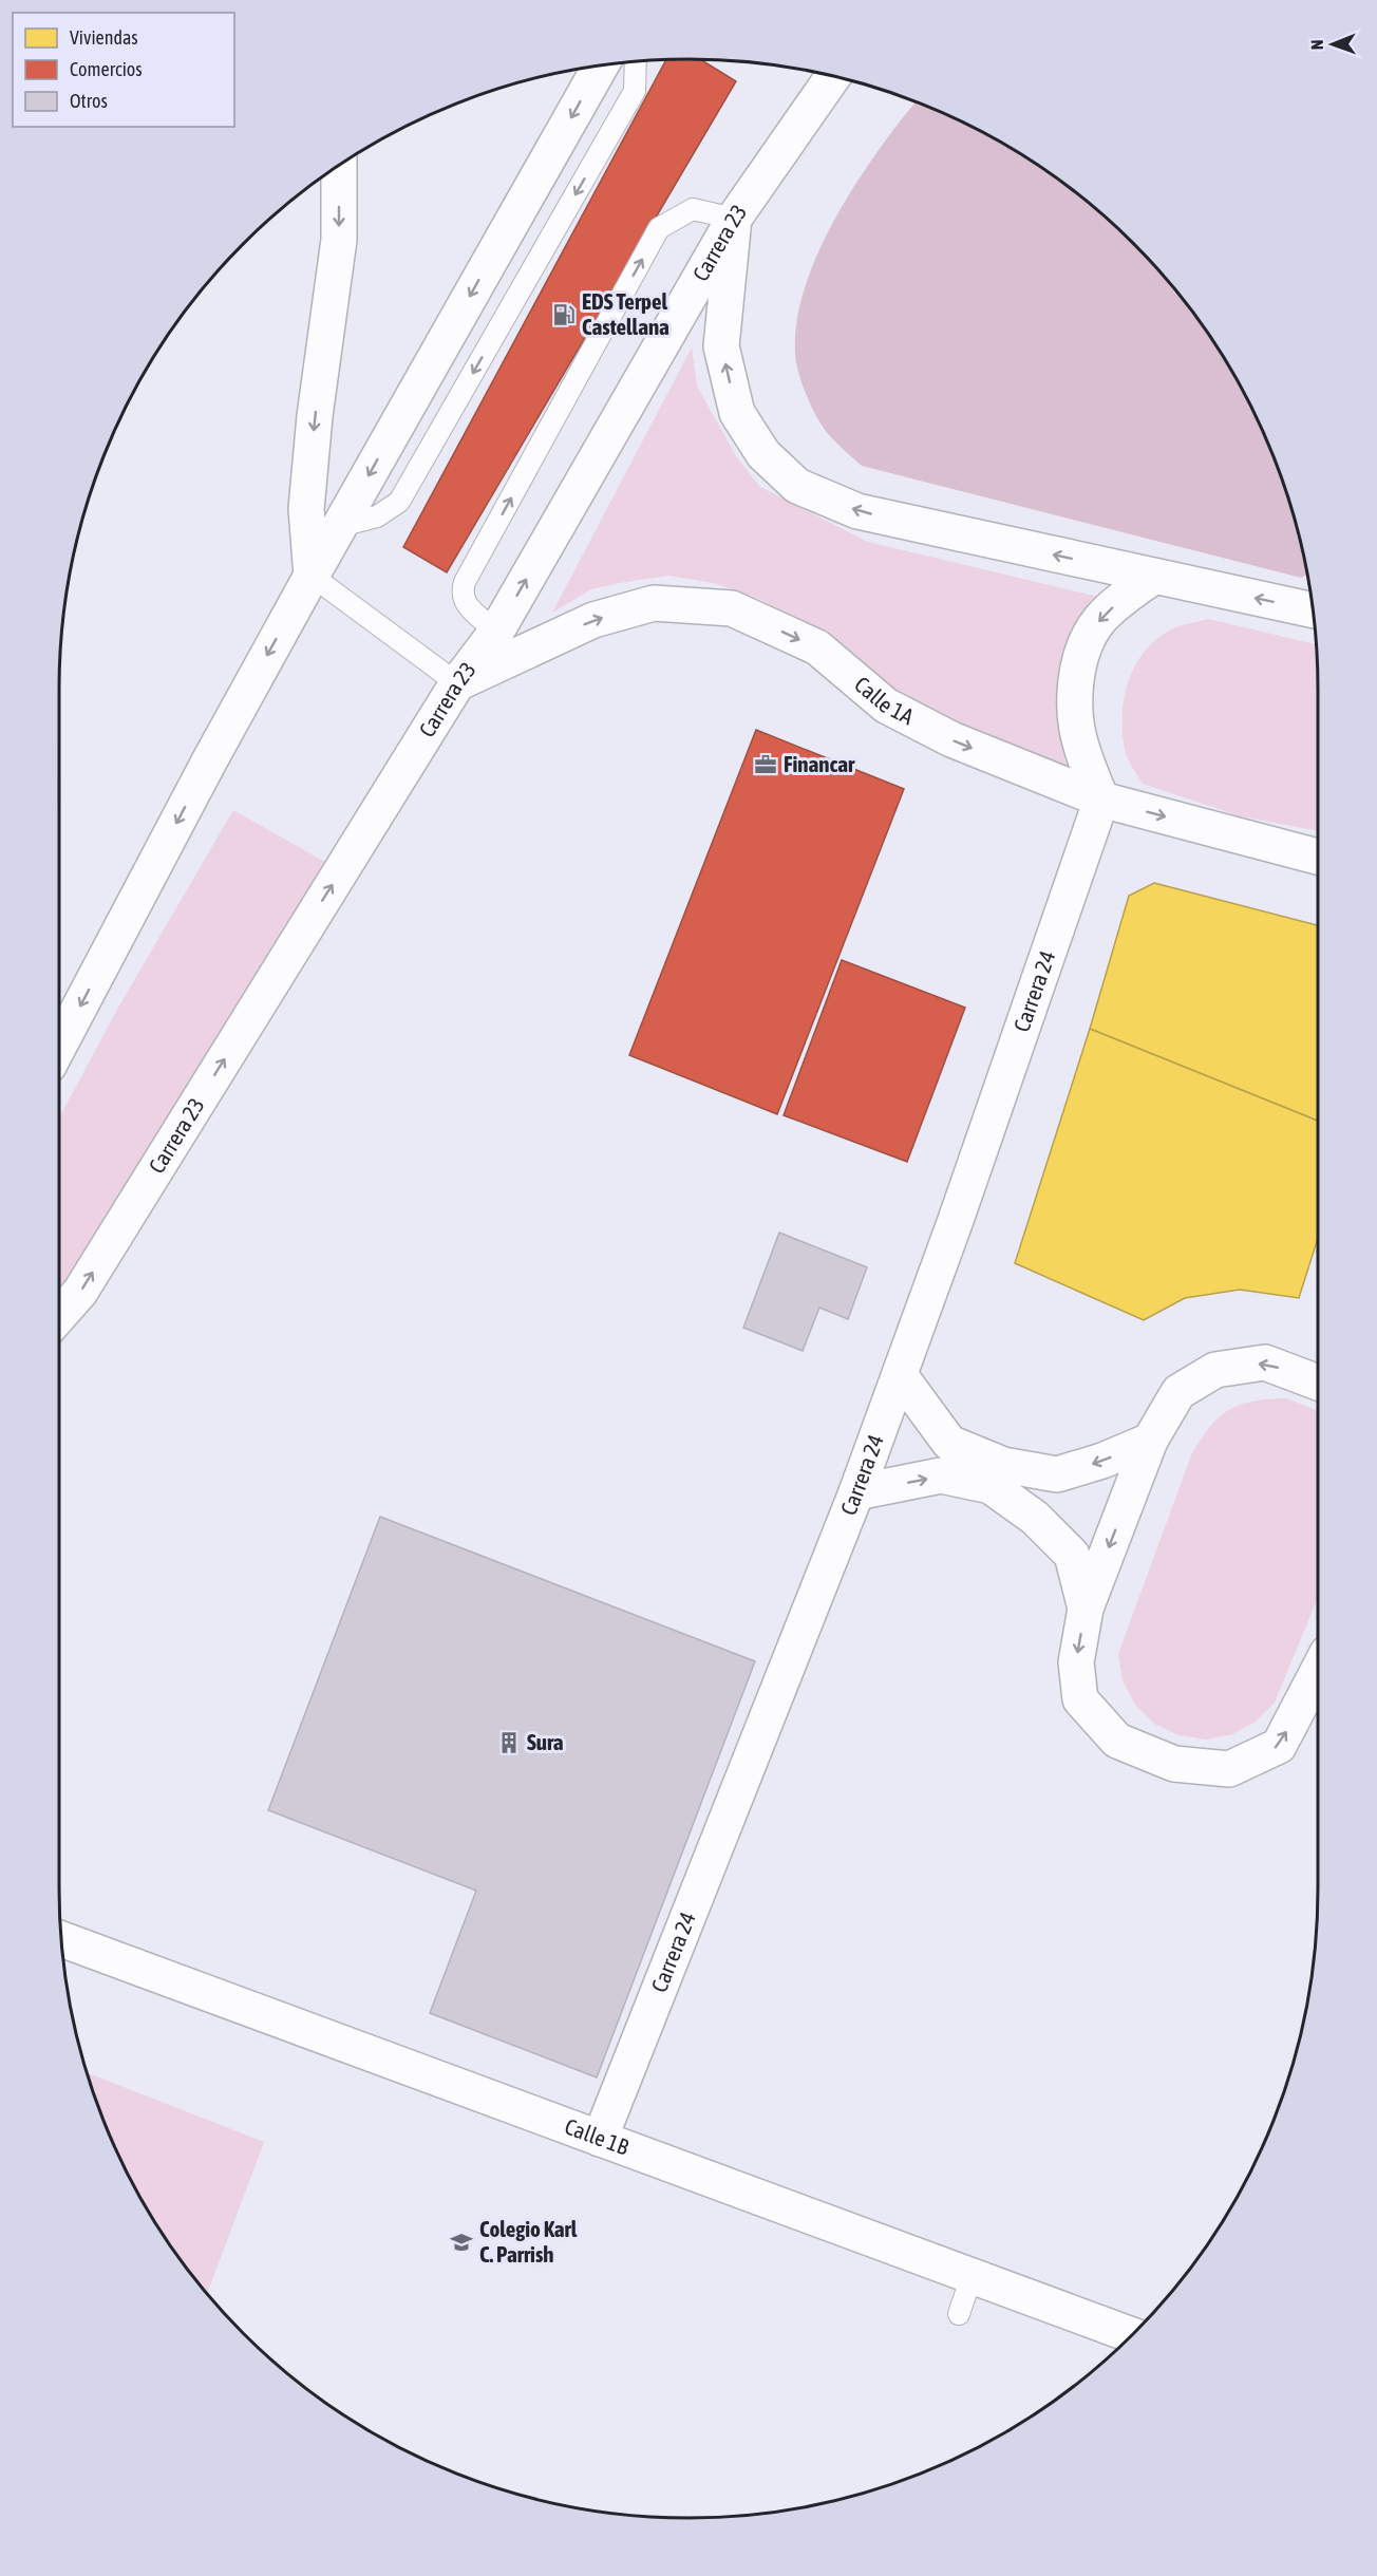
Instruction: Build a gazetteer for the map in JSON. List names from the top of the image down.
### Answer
{
  "streets": {
    "main road": [
      "Carrera 23",
      "Calle 1A",
      "Carrera 24",
      "Calle 1B"
    ]
  },
  "crossings": [
    ["Carrera 23", "Calle 1A"],
    ["Calle 1A", "Carrera 24"],
    ["Carrera 24", "Calle 1B"]
  ],
  "one_way": ["Calle 1A"],
  "places": {
    "fuel station": ["EDS Terpel Castellana"],
    "office": ["Financar"],
    "building": ["Sura"],
    "school or university": ["Colegio Karl C. Parrish"]
  },
  "legend": ["Viviendas", "Comercios", "Otros"],
  "north": "left"
}
